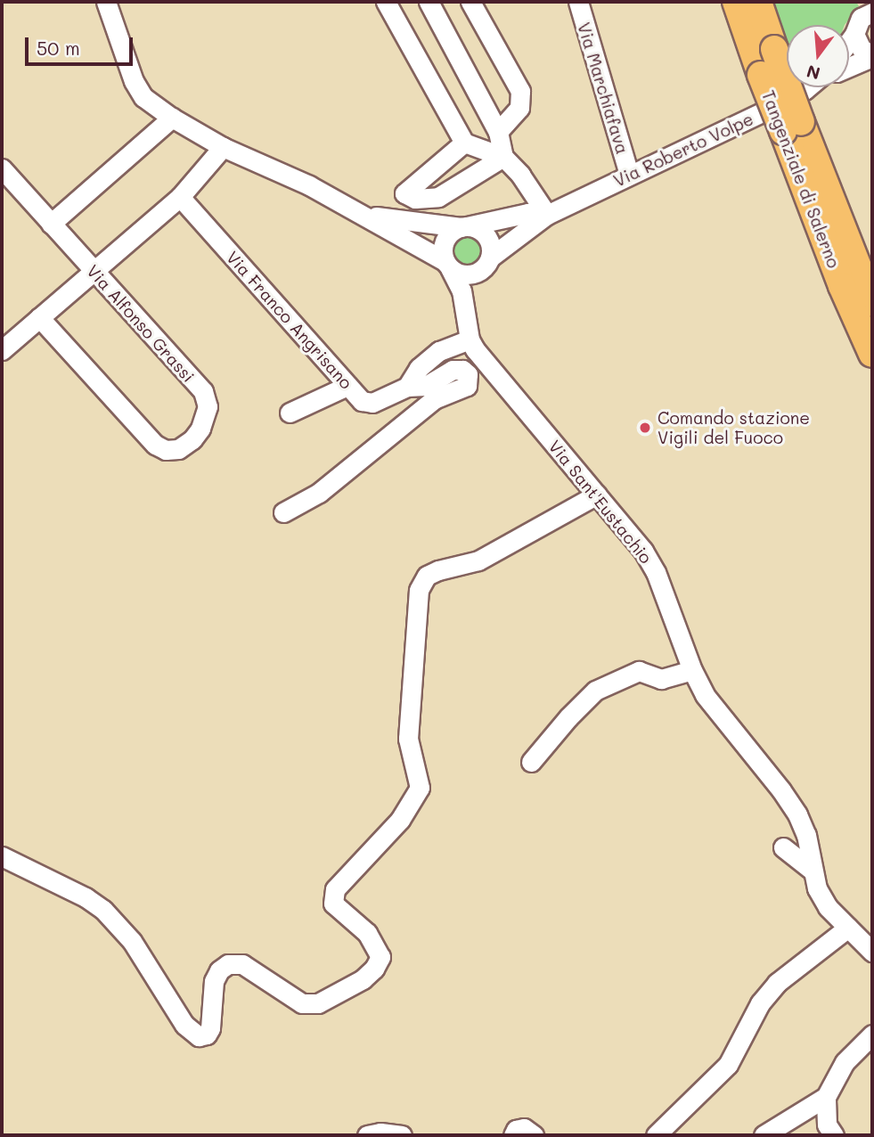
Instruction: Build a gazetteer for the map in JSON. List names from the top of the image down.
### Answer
{
  "streets": {
    "highway": ["Tangenziale di Salerno"],
    "street": [
      "Via Marchiafava",
      "Via Roberto Volpe",
      "Via Franco Angrisano",
      "Via Alfonso Grassi",
      "Via Sant'Eustachio"
    ]
  },
  "crossings": [
    ["Via Marchiafava", "Via Roberto Volpe"],
    ["Via Franco Angrisano", "Via Sant'Eustachio"]
  ],
  "places": ["Comando stazione Vigili del Fuoco"],
  "scale_bar": "50 m",
  "north": "bottom"
}
